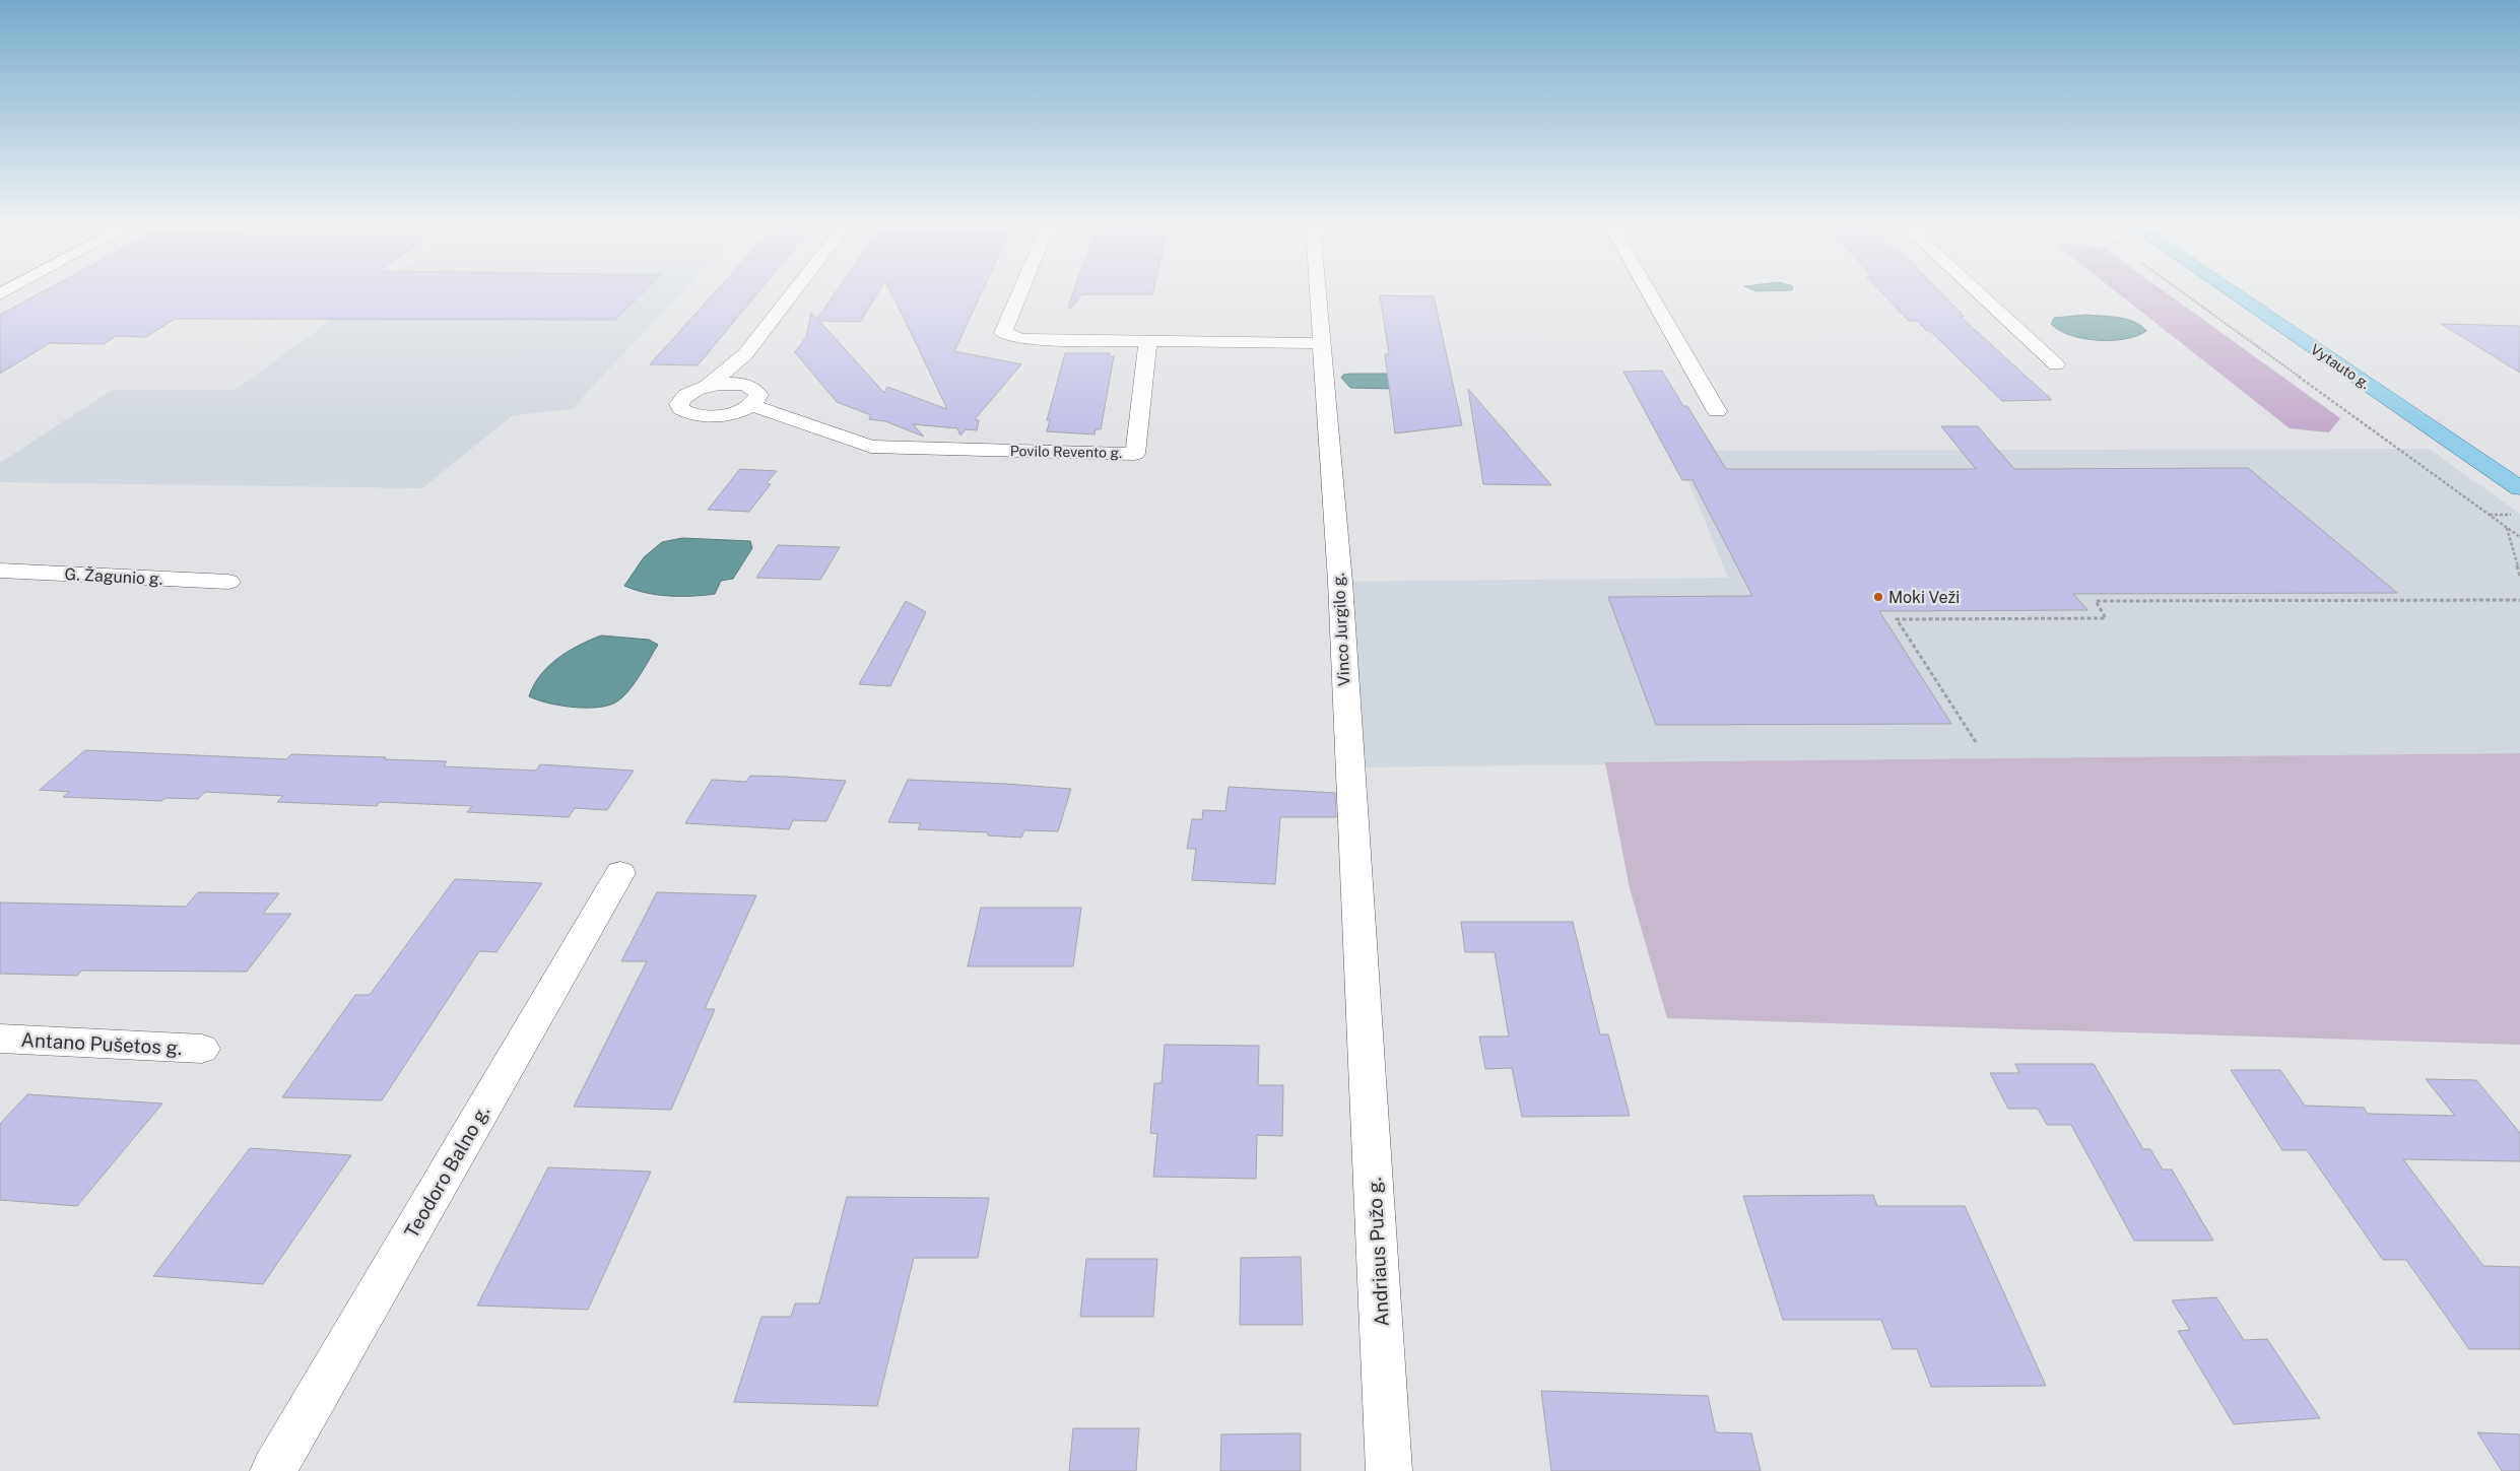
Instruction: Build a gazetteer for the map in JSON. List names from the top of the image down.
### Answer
{
  "streets": {
    "main road": ["Vytauto g."],
    "street": [
      "Povilo Revento g.",
      "G. Žagunio g.",
      "Vinco Jurgilo g.",
      "Antano Pušetos g.",
      "Teodoro Balno g.",
      "Andriaus Pužo g."
    ]
  },
  "crossings": [
    ["Vinco Jurgilo g.", "Andriaus Pužo g."]
  ],
  "places": ["Moki Veži"]
}
